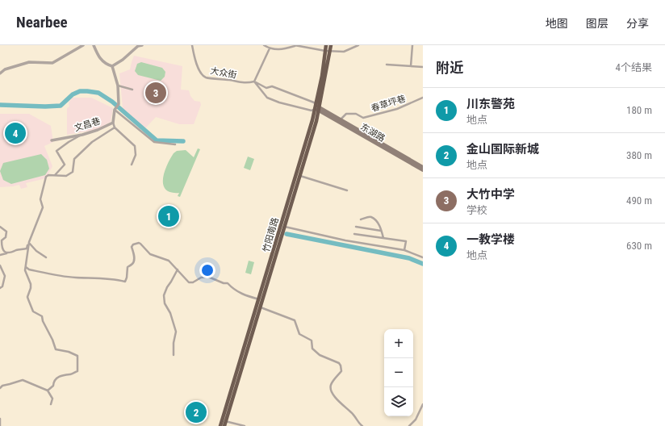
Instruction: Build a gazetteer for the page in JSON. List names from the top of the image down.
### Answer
{
  "streets": {
    "highway": ["竹阳南路"],
    "main road": ["东湖路"],
    "street": ["大众街", "春草坪巷", "文昌巷"]
  },
  "crossings": [
    ["春草坪巷", "东湖路"],
    ["东湖路", "竹阳南路"]
  ],
  "page": {
    "header": "Nearbee",
    "nav": ["地图", "图层", "分享"],
    "heading": ["附近", "4个结果"],
    "pins": [
      "3",
      "4",
      "1",
      "2"
    ],
    "list": [
      {
        "mark": "1",
        "name": "川东警苑",
        "note": "地点",
        "value": "180 m"
      },
      {
        "mark": "2",
        "name": "金山国际新城",
        "note": "地点",
        "value": "380 m"
      },
      {
        "mark": "3",
        "name": "大竹中学",
        "note": "学校",
        "value": "490 m"
      },
      {
        "mark": "4",
        "name": "一教学楼",
        "note": "地点",
        "value": "630 m"
      }
    ],
    "map_buttons": ["+", "−"]
  }
}
